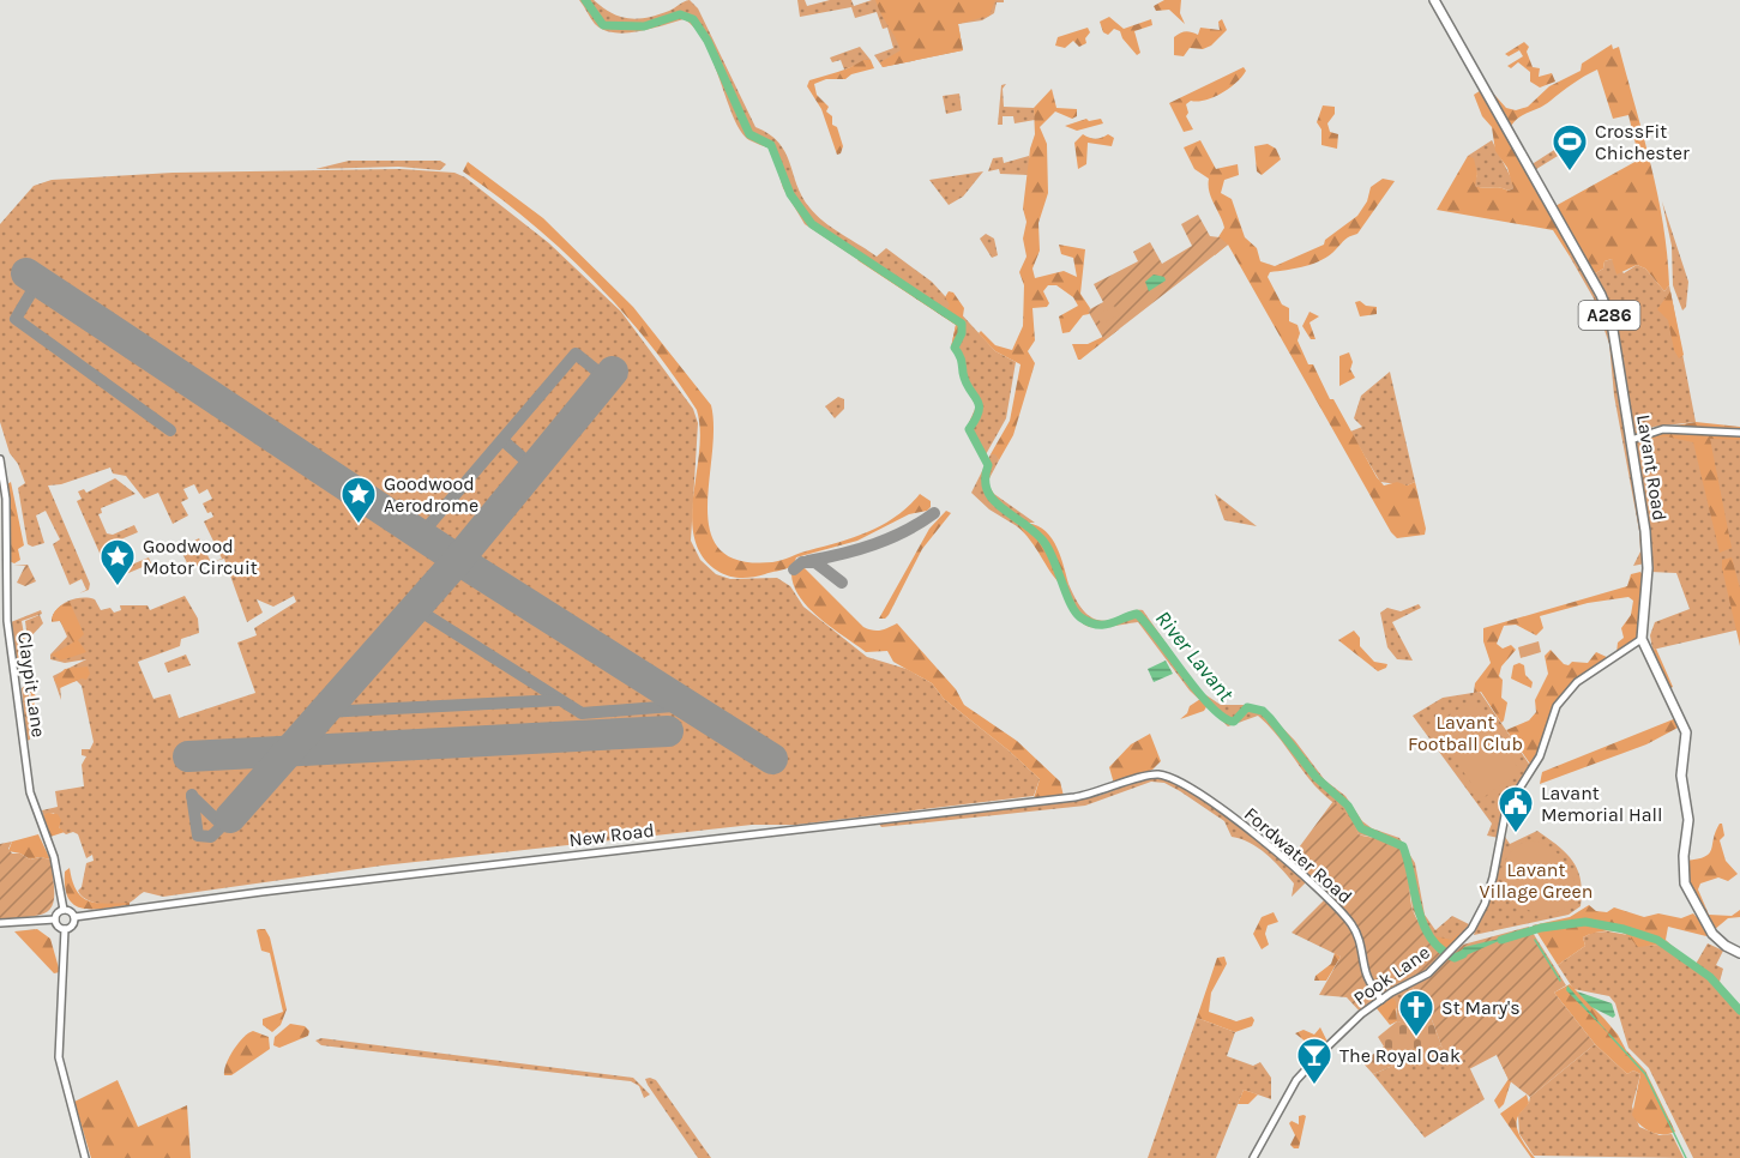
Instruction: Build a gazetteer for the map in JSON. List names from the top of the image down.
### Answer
{
  "streets": {
    "main road": ["A286", "Lavant Road"],
    "street": [
      "Claypit Lane",
      "New Road",
      "Fordwater Road",
      "Pook Lane"
    ]
  },
  "crossings": [
    ["Lavant Road", "Pook Lane"],
    ["New Road", "Fordwater Road"],
    ["Fordwater Road", "Pook Lane"]
  ],
  "water": ["River Lavant"],
  "parks": ["Lavant Football Club", "Lavant Village Green"],
  "places": {
    "sports": ["CrossFit Chichester"],
    "place": ["Goodwood Aerodrome", "Goodwood Motor Circuit"],
    "public building": ["Lavant Memorial Hall"],
    "church": ["St Mary's"],
    "bar": ["The Royal Oak"]
  }
}
